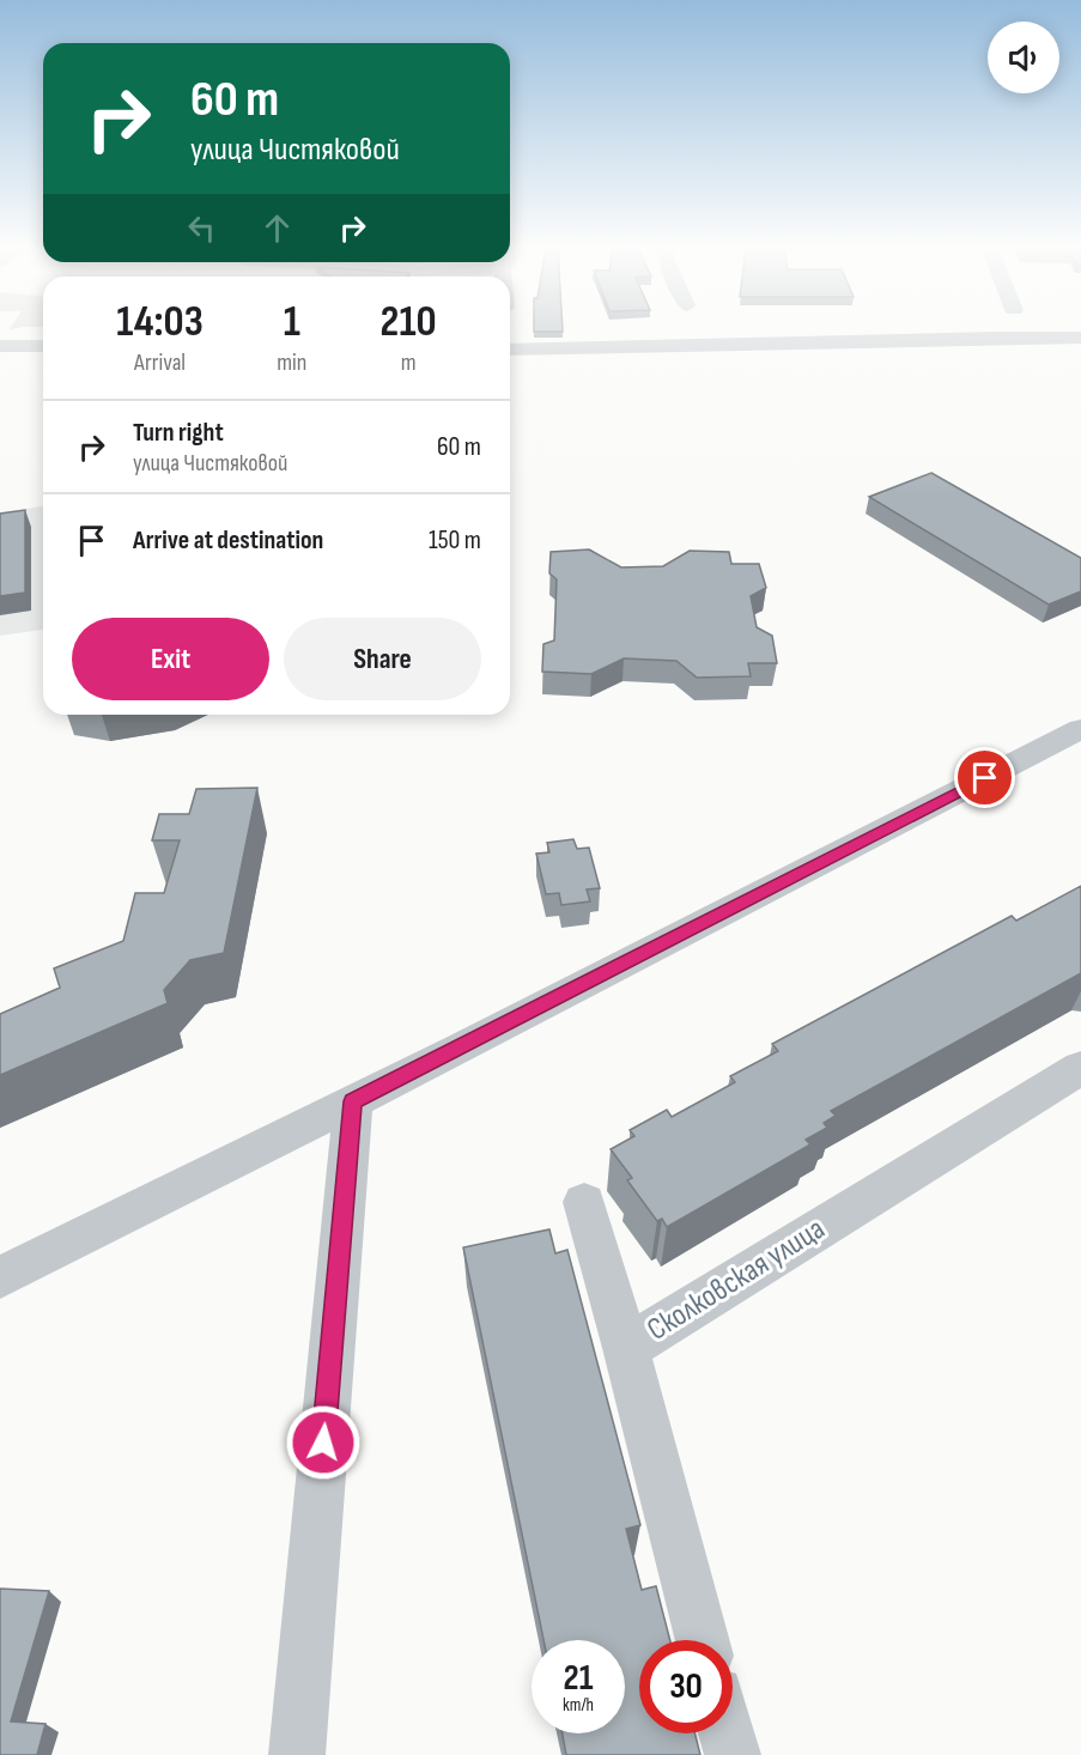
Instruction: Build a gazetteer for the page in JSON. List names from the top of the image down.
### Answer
{
  "streets": {
    "street": ["Сколковская улица"]
  },
  "page": {
    "turn": ["60 m", "улица Чистяковой"],
    "eta": [
      "14:03",
      "Arrival",
      "1",
      "min",
      "210",
      "m"
    ],
    "list": [
      {
        "name": "Turn right",
        "note": "улица Чистяковой",
        "value": "60 m"
      },
      {
        "name": "Arrive at destination",
        "value": "150 m"
      }
    ],
    "buttons": ["Exit", "Share"],
    "speed": "21 km/h",
    "limit": "30"
  }
}
